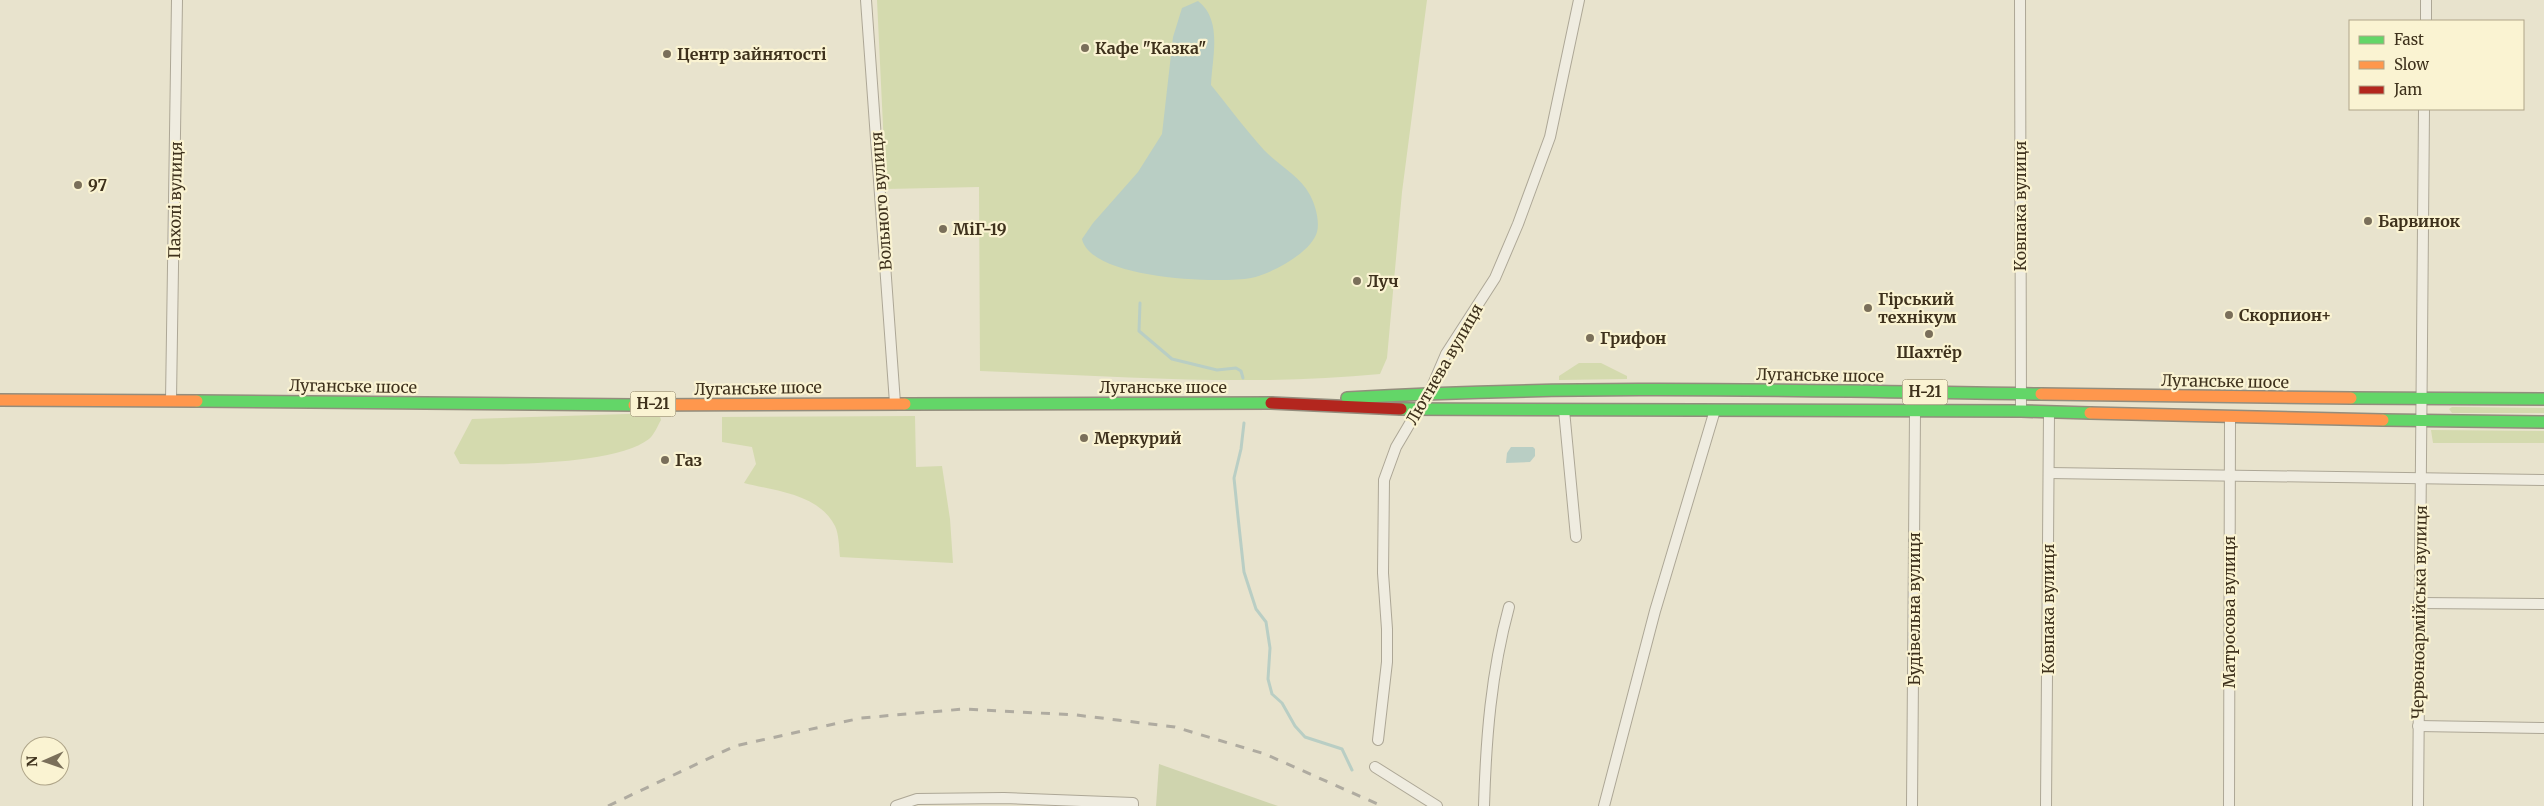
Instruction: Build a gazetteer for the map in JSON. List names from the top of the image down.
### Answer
{
  "streets": {
    "main road": ["Луганське шосе", "Н-21"],
    "street": [
      "Пахолі вулиця",
      "Вольного вулиця",
      "Ковпака вулиця",
      "Лютнева вулиця",
      "Будівельна вулиця",
      "Матросова вулиця",
      "Червоноармійська вулиця"
    ]
  },
  "crossings": [
    ["Пахолі вулиця", "Луганське шосе"],
    ["Вольного вулиця", "Луганське шосе"],
    ["Ковпака вулиця", "Луганське шосе"],
    ["Лютнева вулиця", "Луганське шосе"],
    ["Луганське шосе", "Будівельна вулиця"],
    ["Луганське шосе", "Матросова вулиця"],
    ["Луганське шосе", "Червоноармійська вулиця"]
  ],
  "places": [
    "Кафе \"Казка\"",
    "Центр зайнятості",
    "97",
    "Барвинок",
    "МіГ-19",
    "Луч",
    "Гірський технікум",
    "Скорпион+",
    "Шахтёр",
    "Грифон",
    "Меркурий",
    "Газ"
  ],
  "legend": ["Fast", "Slow", "Jam"],
  "north": "left"
}
